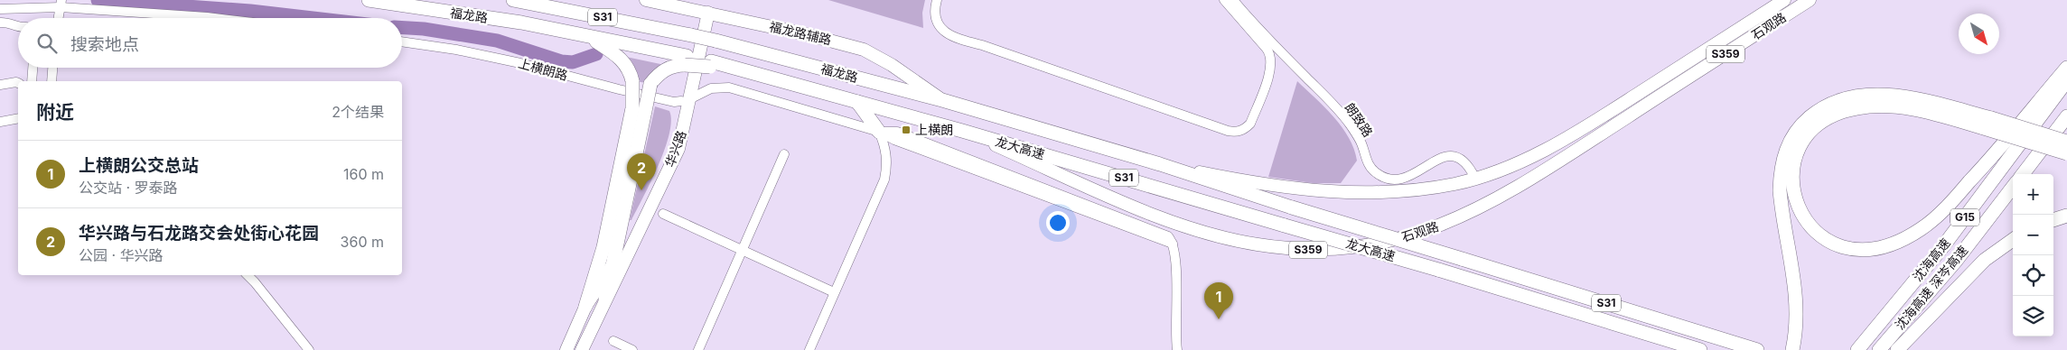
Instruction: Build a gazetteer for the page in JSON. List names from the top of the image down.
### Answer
{
  "streets": {
    "highway": [
      "福龙路",
      "S31",
      "龙大高速",
      "G15",
      "沈海高速",
      "沈海高速 深岑高速"
    ],
    "main road": [
      "石观路",
      "福龙路辅路",
      "S359",
      "华兴路"
    ],
    "street": ["上横朗路", "朗致路"]
  },
  "crossings": [
    ["福龙路", "石观路"],
    ["福龙路", "福龙路辅路"],
    ["福龙路", "龙大高速"],
    ["石观路", "朗致路"],
    ["石观路", "龙大高速"],
    ["福龙路辅路", "华兴路"],
    ["上横朗路", "华兴路"]
  ],
  "places": {
    "transit": ["上横朗"]
  },
  "north": "bottom right",
  "page": {
    "search": "搜索地点",
    "heading": ["附近", "2个结果"],
    "list": [
      {
        "mark": "1",
        "name": "上横朗公交总站",
        "note": "公交站 · 罗泰路",
        "value": "160 m"
      },
      {
        "mark": "2",
        "name": "华兴路与石龙路交会处街心花园",
        "note": "公园 · 华兴路",
        "value": "360 m"
      }
    ],
    "pins": ["2", "1"],
    "map_buttons": ["+", "−"]
  }
}
